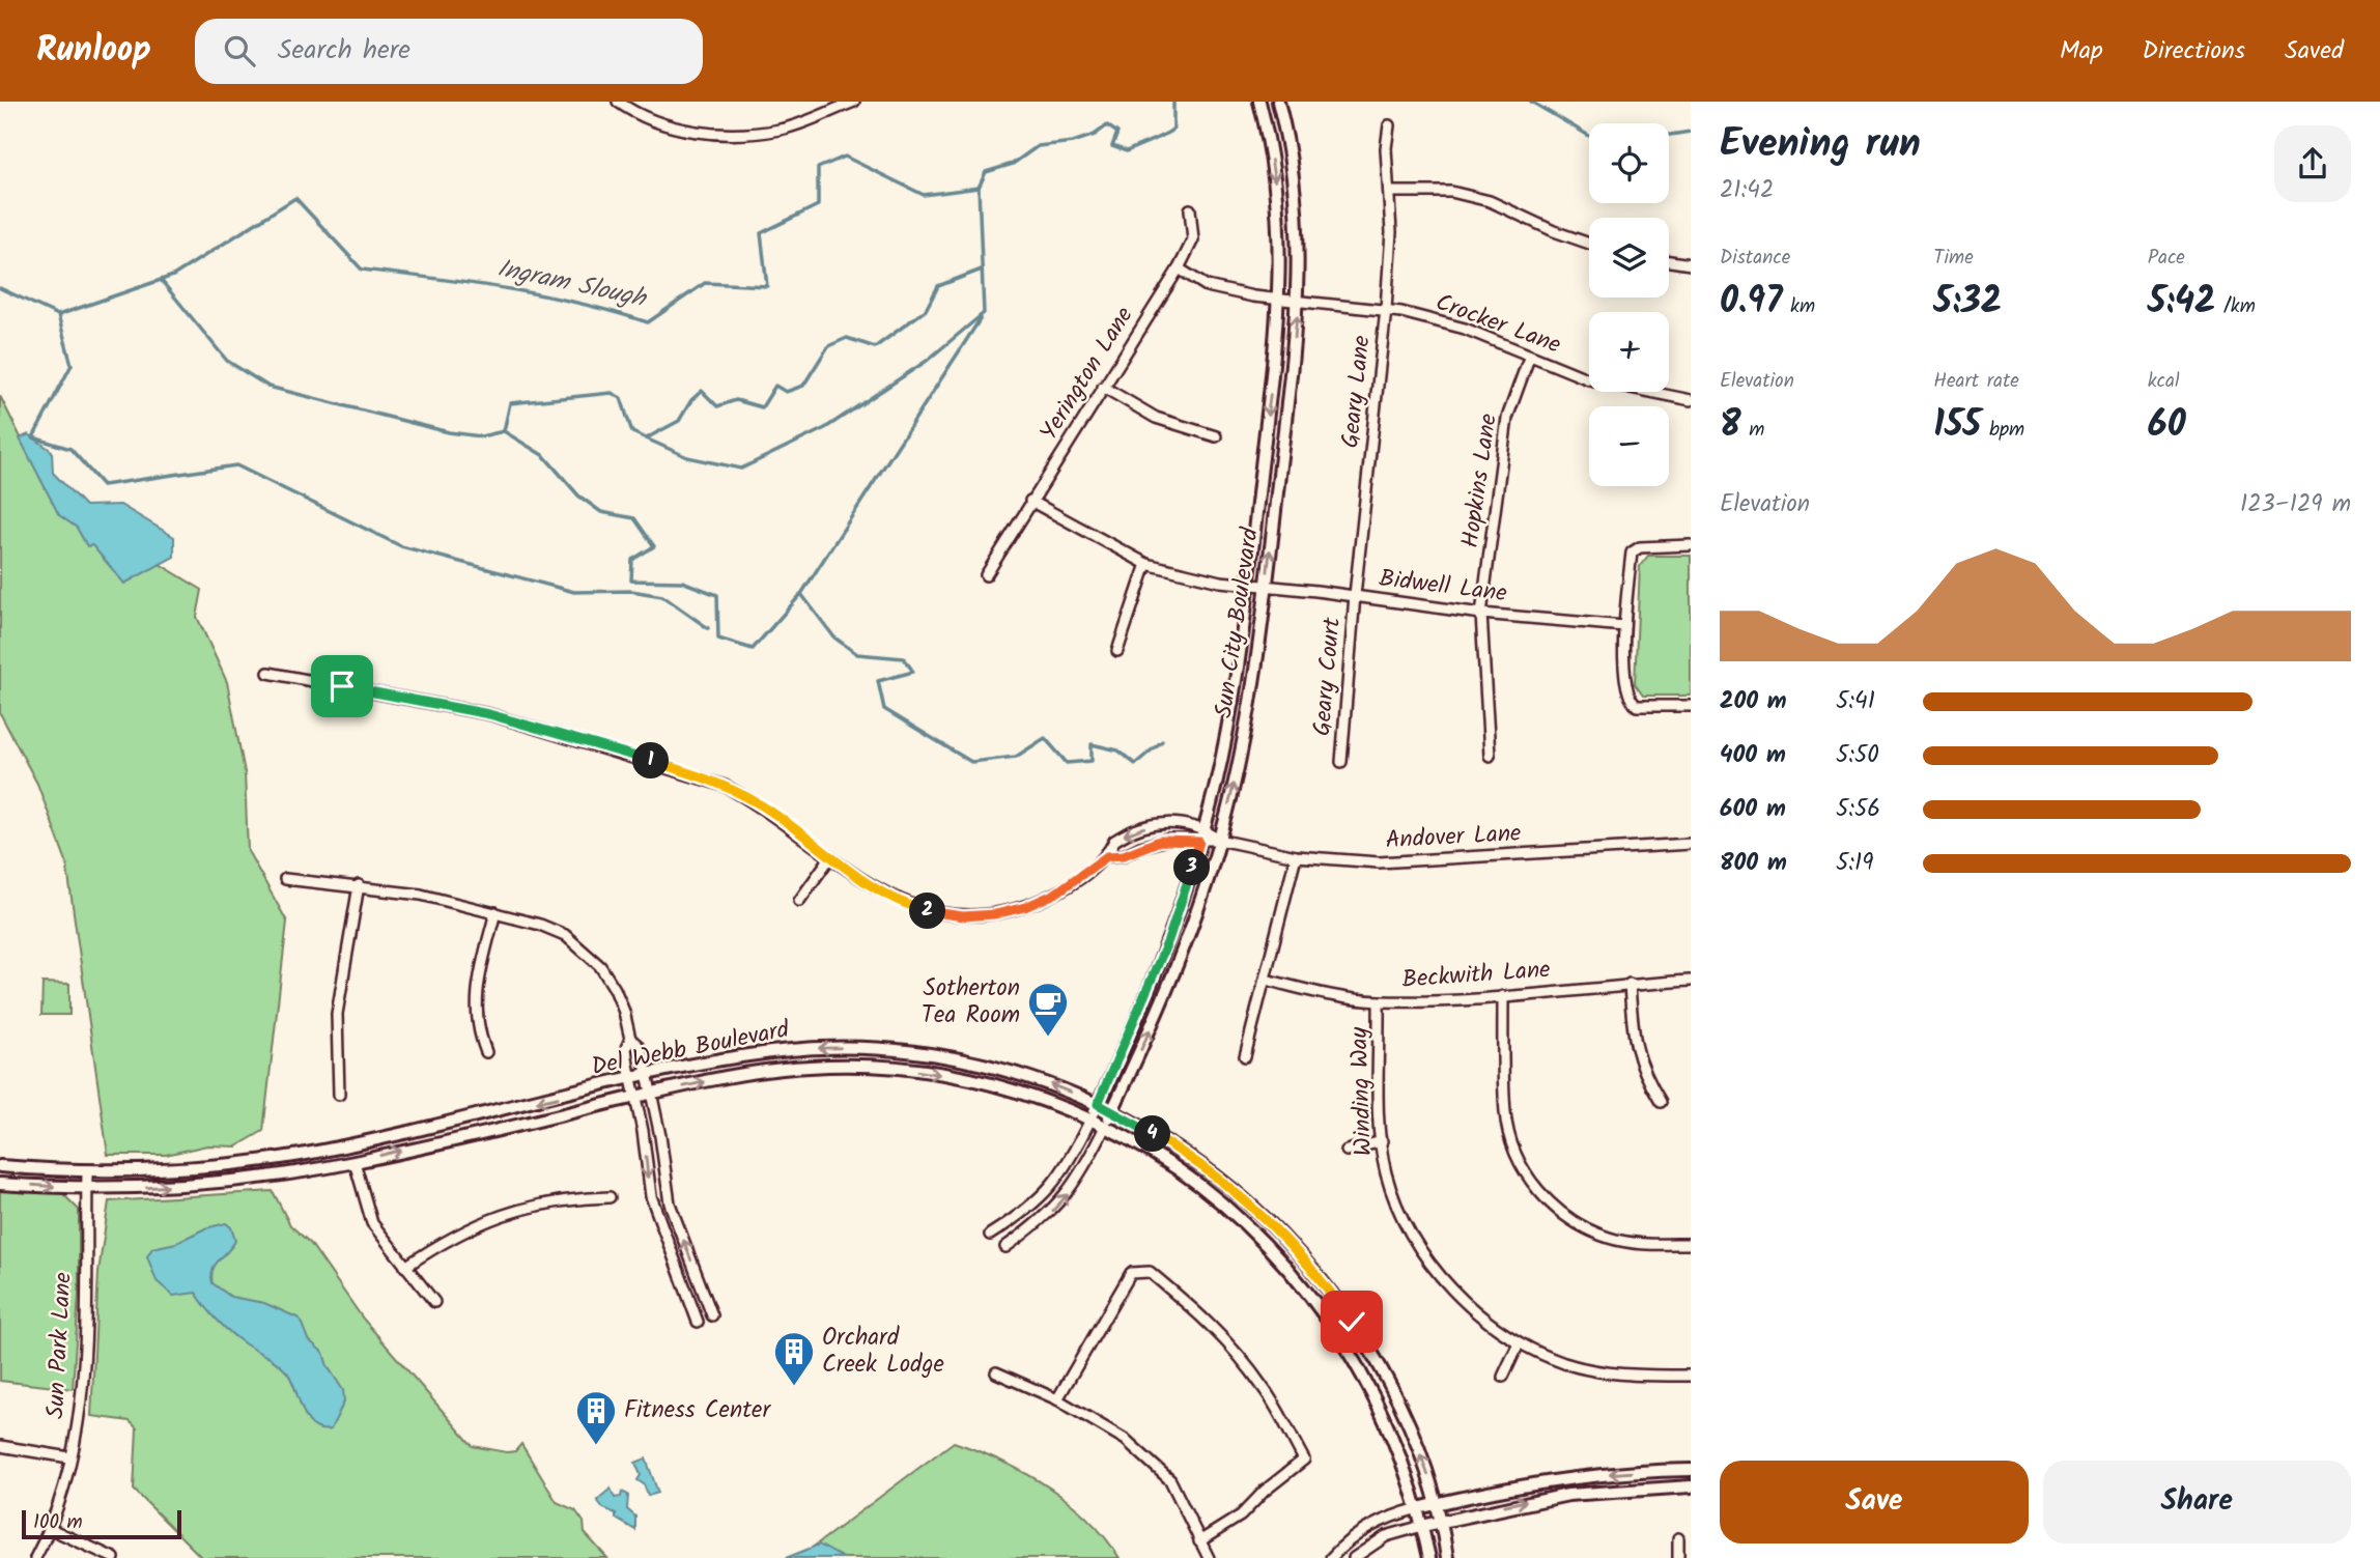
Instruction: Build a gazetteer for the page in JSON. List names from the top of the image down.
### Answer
{
  "streets": {
    "street": [
      "Crocker Lane",
      "Yerington Lane",
      "Geary Lane",
      "Hopkins Lane",
      "Bidwell Lane",
      "Sun City Boulevard",
      "Geary Court",
      "Andover Lane",
      "Beckwith Lane",
      "Del Webb Boulevard",
      "Winding Way",
      "Sun Park Lane"
    ]
  },
  "crossings": [
    ["Crocker Lane", "Yerington Lane"],
    ["Crocker Lane", "Geary Lane"],
    ["Crocker Lane", "Hopkins Lane"],
    ["Crocker Lane", "Sun City Boulevard"],
    ["Yerington Lane", "Bidwell Lane"],
    ["Geary Lane", "Bidwell Lane"],
    ["Geary Lane", "Geary Court"],
    ["Hopkins Lane", "Bidwell Lane"],
    ["Bidwell Lane", "Sun City Boulevard"],
    ["Bidwell Lane", "Geary Court"],
    ["Sun City Boulevard", "Andover Lane"],
    ["Sun City Boulevard", "Del Webb Boulevard"],
    ["Beckwith Lane", "Winding Way"],
    ["Del Webb Boulevard", "Sun Park Lane"]
  ],
  "water": ["Ingram Slough"],
  "places": {
    "cafe": ["Sotherton Tea Room"],
    "building": ["Orchard Creek Lodge", "Fitness Center"]
  },
  "scale_bar": "100 m",
  "page": {
    "header": "Runloop",
    "search": "Search here",
    "nav": ["Map", "Directions", "Saved"],
    "heading": ["Evening run", "21:42"],
    "map_buttons": ["+", "−"],
    "stats": [
      ["Distance", "0.97 km"],
      ["Time", "5:32"],
      ["Pace", "5:42 /km"],
      ["Elevation", "8 m"],
      ["Heart rate", "155 bpm"],
      ["kcal", "60"]
    ],
    "chart": ["Elevation", "123–129 m"],
    "list": [
      {
        "name": "200 m",
        "note": "5:41"
      },
      {
        "name": "400 m",
        "note": "5:50"
      },
      {
        "name": "600 m",
        "note": "5:56"
      },
      {
        "name": "800 m",
        "note": "5:19"
      }
    ],
    "pins": [
      "1",
      "3",
      "2",
      "4"
    ],
    "buttons": ["Save", "Share"],
    "scale": "100 m"
  }
}
